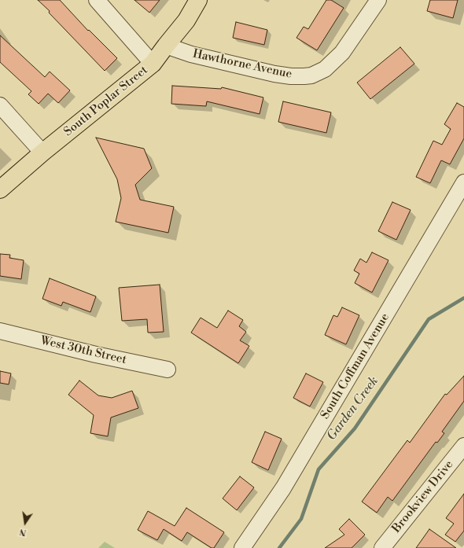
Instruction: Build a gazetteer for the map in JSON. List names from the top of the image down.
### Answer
{
  "streets": {
    "main road": ["South Poplar Street"],
    "street": [
      "Hawthorne Avenue",
      "West 30th Street",
      "South Coffman Avenue",
      "Brookview Drive"
    ]
  },
  "crossings": [
    ["Hawthorne Avenue", "South Poplar Street"]
  ],
  "water": ["Garden Creek"],
  "north": "bottom"
}
